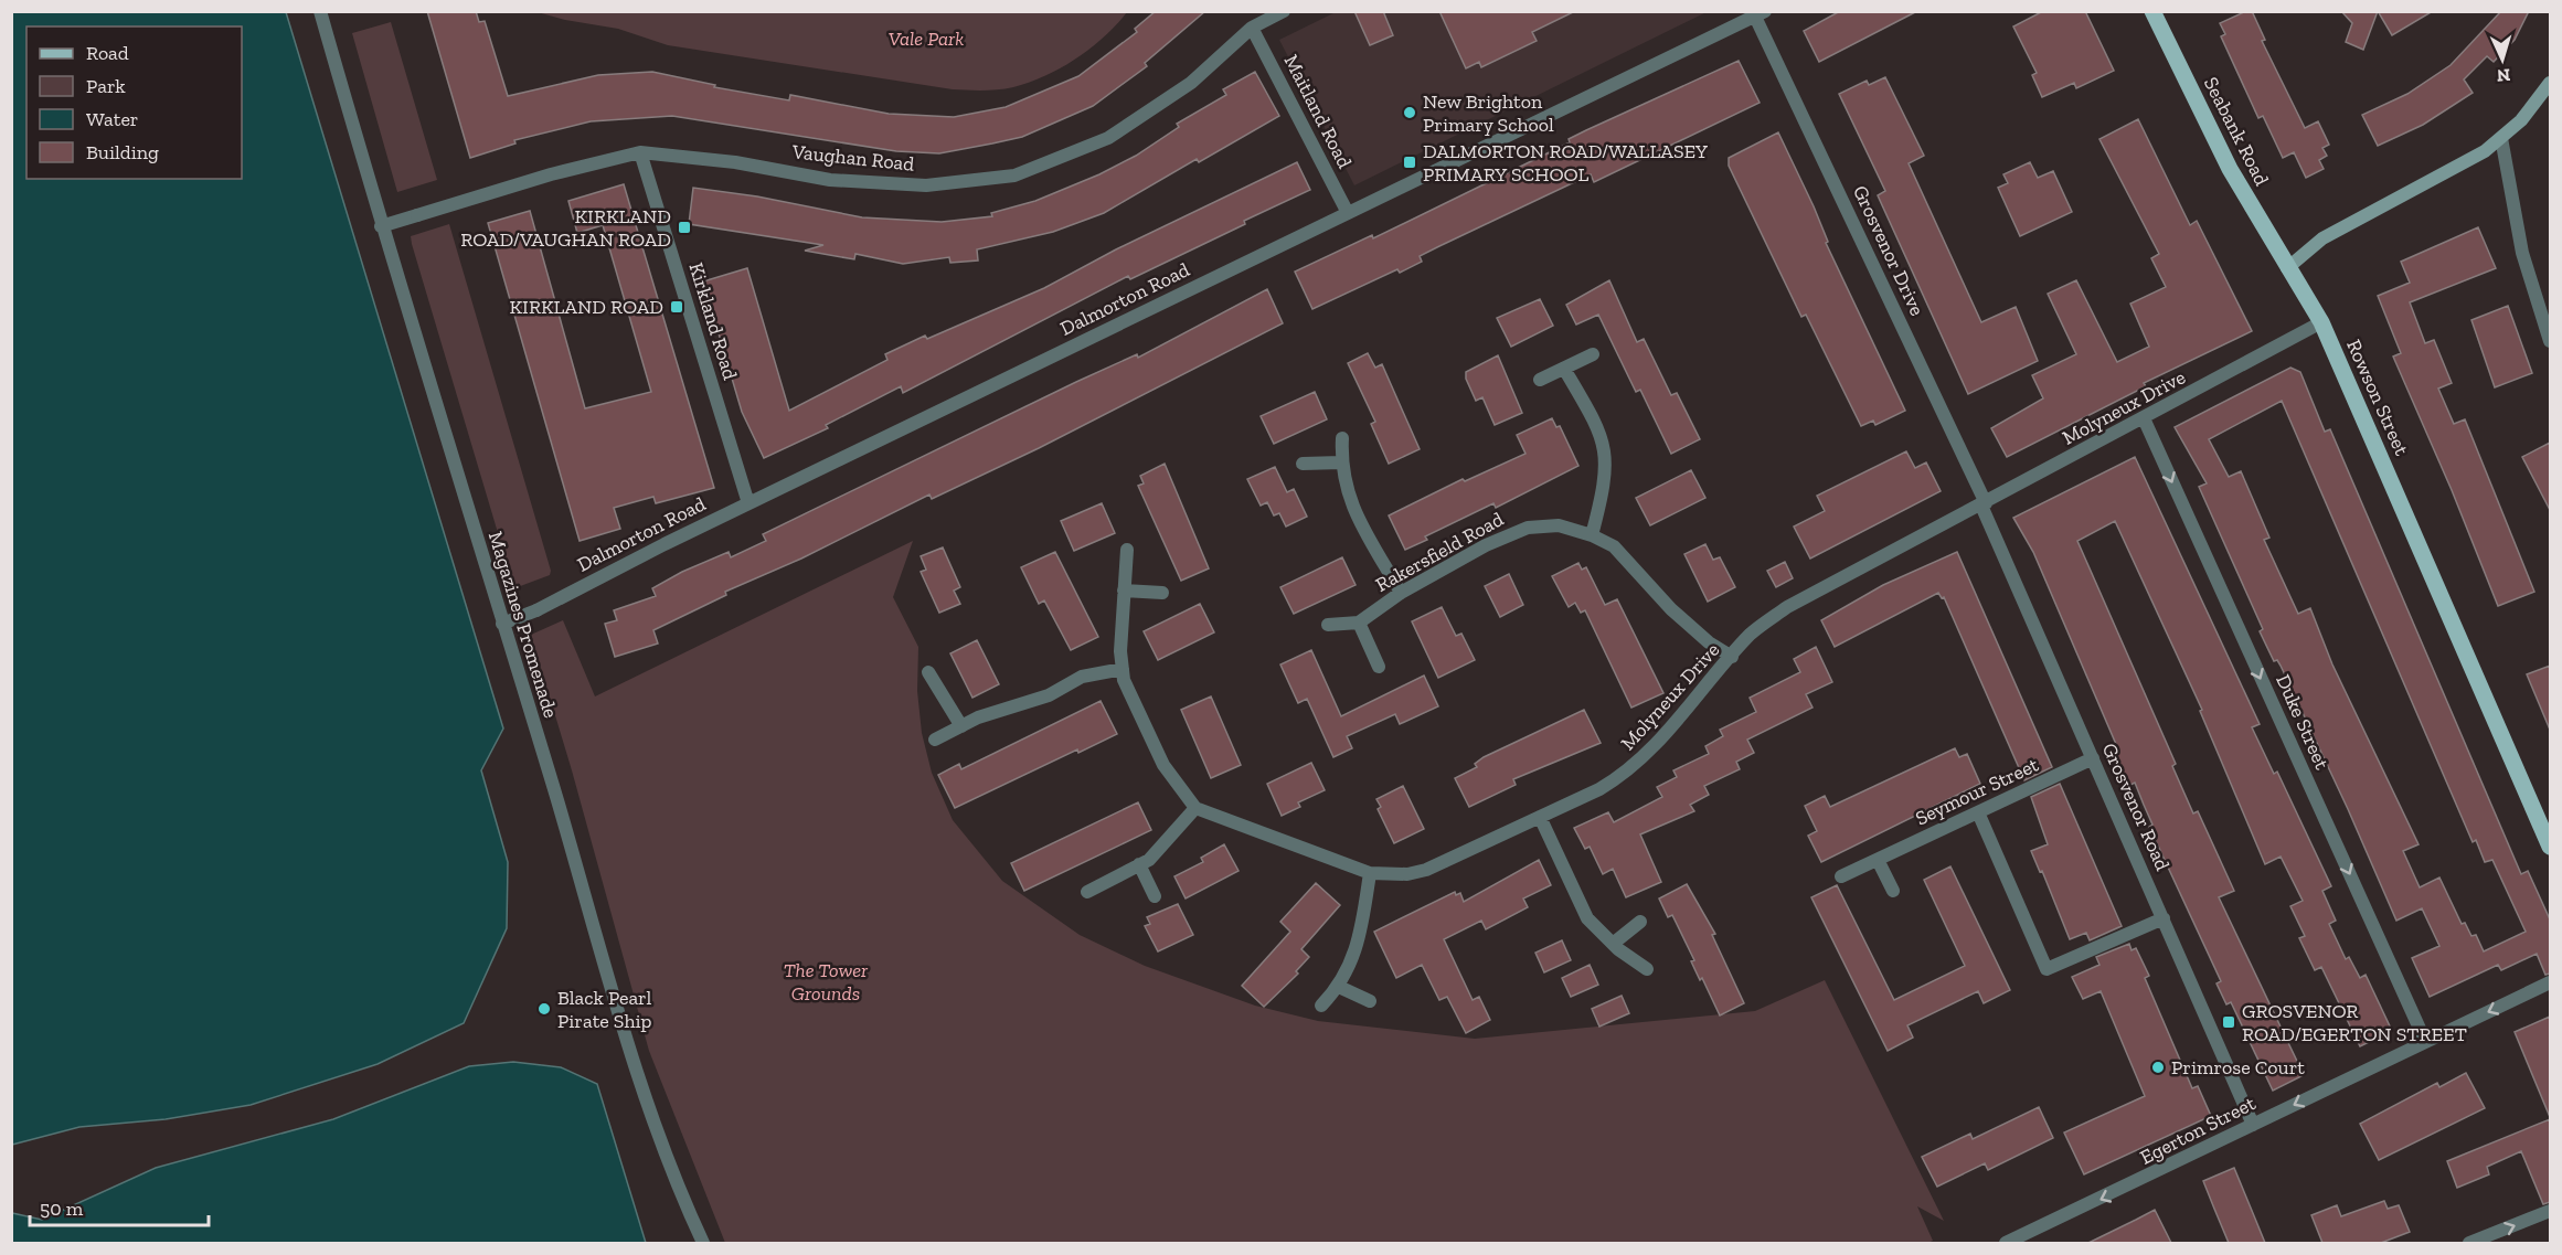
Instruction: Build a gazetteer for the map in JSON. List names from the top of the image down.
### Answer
{
  "streets": {
    "main road": ["Seabank Road", "Rowson Street"],
    "street": [
      "Maitland Road",
      "Vaughan Road",
      "Grosvenor Drive",
      "Dalmorton Road",
      "Kirkland Road",
      "Molyneux Drive",
      "Rakersfield Road",
      "Magazines Promenade",
      "Duke Street",
      "Seymour Street",
      "Grosvenor Road",
      "Egerton Street"
    ]
  },
  "crossings": [
    ["Maitland Road", "Vaughan Road"],
    ["Maitland Road", "Dalmorton Road"],
    ["Seabank Road", "Rowson Street"],
    ["Vaughan Road", "Kirkland Road"],
    ["Vaughan Road", "Magazines Promenade"],
    ["Grosvenor Drive", "Dalmorton Road"],
    ["Grosvenor Drive", "Molyneux Drive"],
    ["Grosvenor Drive", "Grosvenor Road"],
    ["Dalmorton Road", "Kirkland Road"],
    ["Dalmorton Road", "Magazines Promenade"],
    ["Rowson Street", "Molyneux Drive"],
    ["Molyneux Drive", "Rakersfield Road"],
    ["Molyneux Drive", "Duke Street"],
    ["Molyneux Drive", "Grosvenor Road"],
    ["Duke Street", "Egerton Street"],
    ["Seymour Street", "Grosvenor Road"],
    ["Grosvenor Road", "Egerton Street"]
  ],
  "one_way": ["Duke Street", "Egerton Street"],
  "parks": ["Vale Park", "The Tower Grounds"],
  "places": {
    "other": ["New Brighton Primary School", "Black Pearl Pirate Ship", "Primrose Court"],
    "transit": [
      "DALMORTON ROAD/WALLASEY PRIMARY SCHOOL",
      "KIRKLAND ROAD/VAUGHAN ROAD",
      "KIRKLAND ROAD",
      "GROSVENOR ROAD/EGERTON STREET"
    ]
  },
  "legend": [
    "Road",
    "Park",
    "Water",
    "Building"
  ],
  "scale_bar": "50 m",
  "north": "bottom"
}
